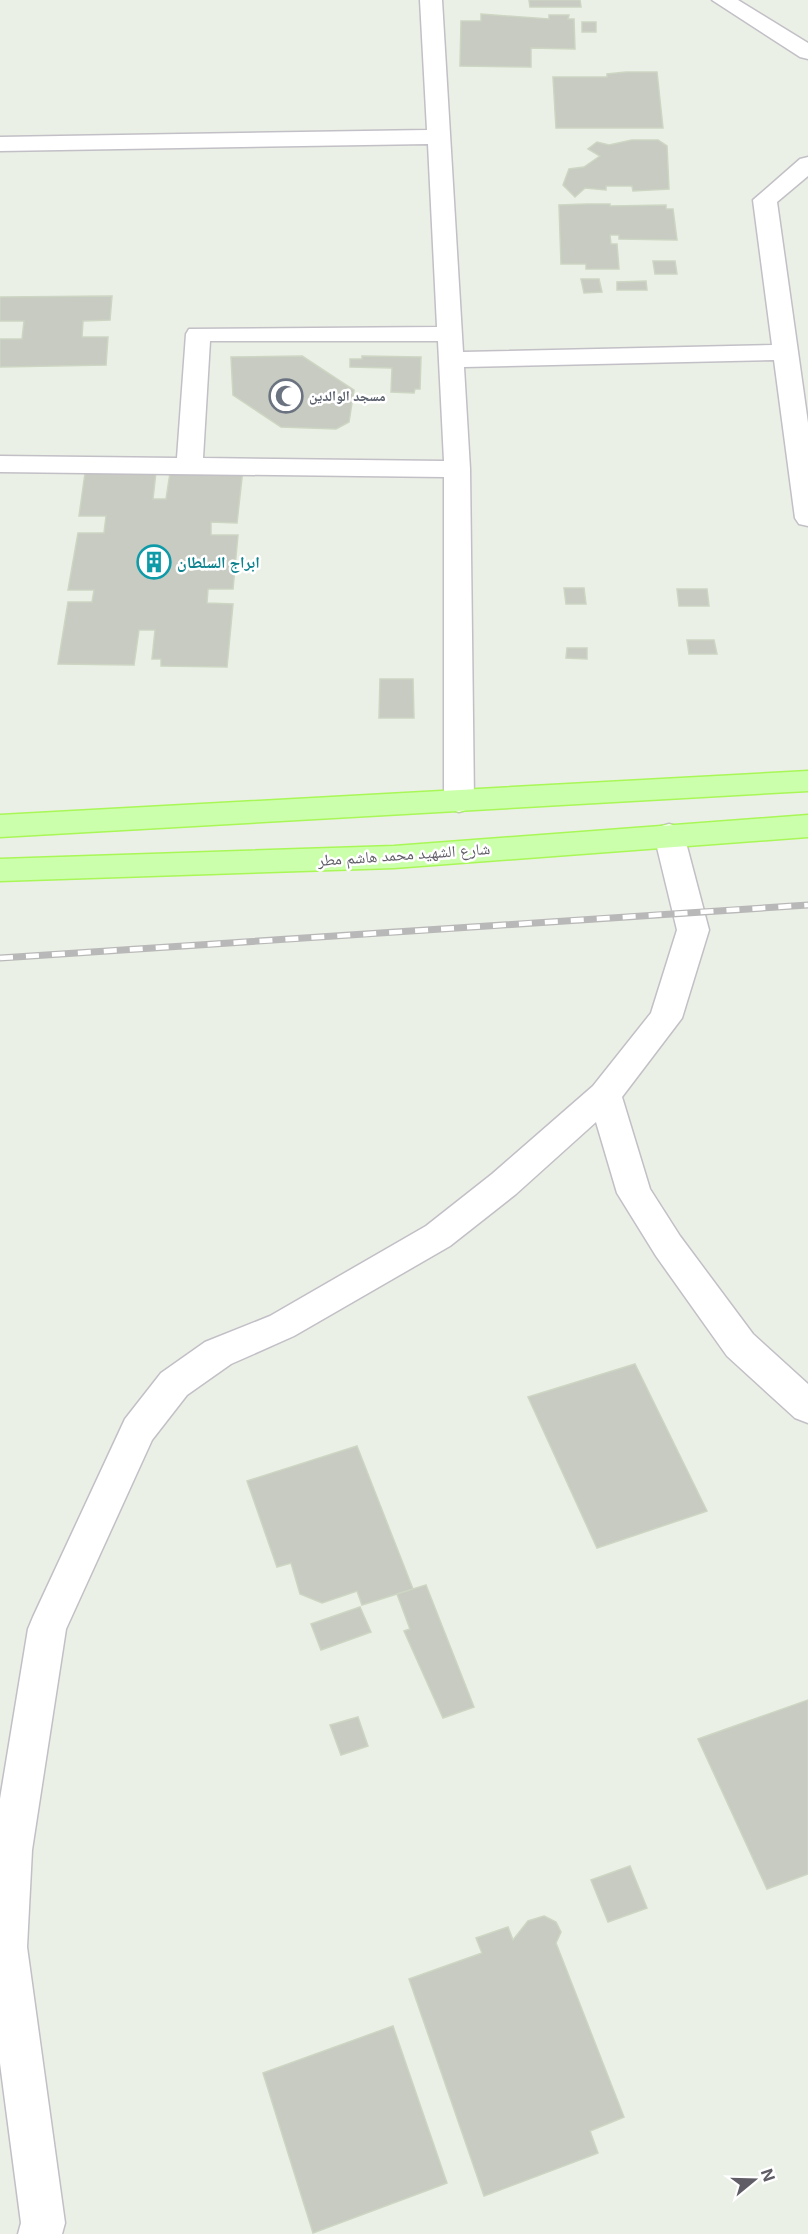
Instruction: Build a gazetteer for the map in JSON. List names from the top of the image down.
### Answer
{
  "streets": {
    "main road": ["شارع الشهيد محمد هاشم مطر"]
  },
  "places": {
    "mosque": ["مسجد الوالدين"],
    "building": ["ابراج السلطان"]
  },
  "north": "right"
}
